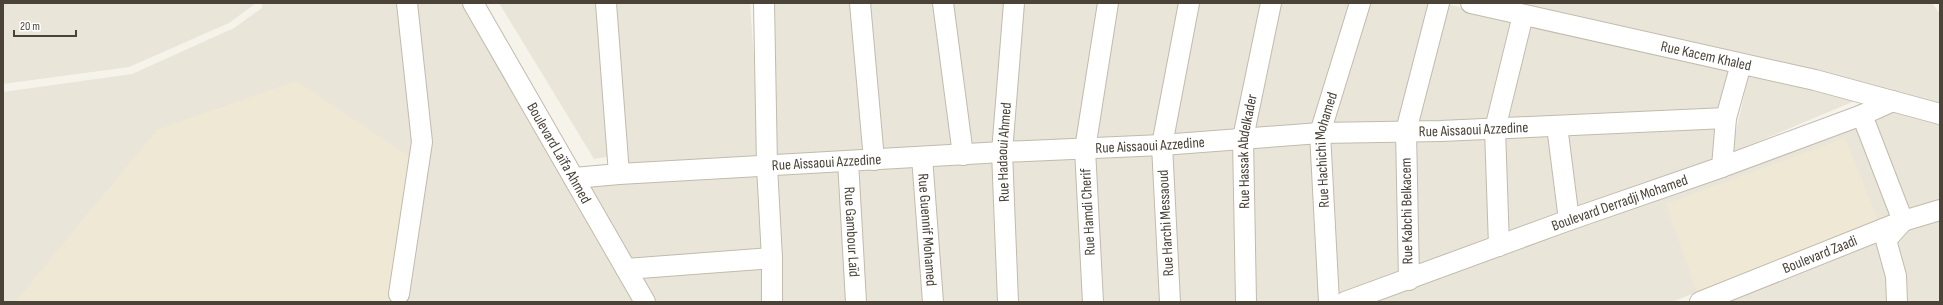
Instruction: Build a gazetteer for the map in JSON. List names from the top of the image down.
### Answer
{
  "streets": {
    "street": [
      "Rue Kacem Khaled",
      "Rue Aissaoui Azzedine",
      "Rue Hachichi Mohamed",
      "Boulevard Laïfa Ahmed",
      "Rue Hadaoui Ahmed",
      "Rue Hassak Abdelkader",
      "Boulevard Derradji Mohamed",
      "Rue Kabchi Belkacem",
      "Rue Hamdi Cherif",
      "Rue Harchi Messaoud",
      "Rue Guennif Mohamed",
      "Rue Gambour Laïd",
      "Boulevard Zaadi"
    ]
  },
  "crossings": [
    ["Rue Kacem Khaled", "Boulevard Derradji Mohamed"],
    ["Rue Aissaoui Azzedine", "Rue Hachichi Mohamed"],
    ["Rue Aissaoui Azzedine", "Boulevard Laïfa Ahmed"],
    ["Rue Aissaoui Azzedine", "Rue Hadaoui Ahmed"],
    ["Rue Aissaoui Azzedine", "Rue Hassak Abdelkader"],
    ["Rue Aissaoui Azzedine", "Rue Kabchi Belkacem"],
    ["Rue Aissaoui Azzedine", "Rue Hamdi Cherif"],
    ["Rue Aissaoui Azzedine", "Rue Harchi Messaoud"],
    ["Rue Aissaoui Azzedine", "Rue Guennif Mohamed"],
    ["Rue Aissaoui Azzedine", "Rue Gambour Laïd"],
    ["Boulevard Derradji Mohamed", "Rue Kabchi Belkacem"]
  ],
  "scale_bar": "20 m"
}
